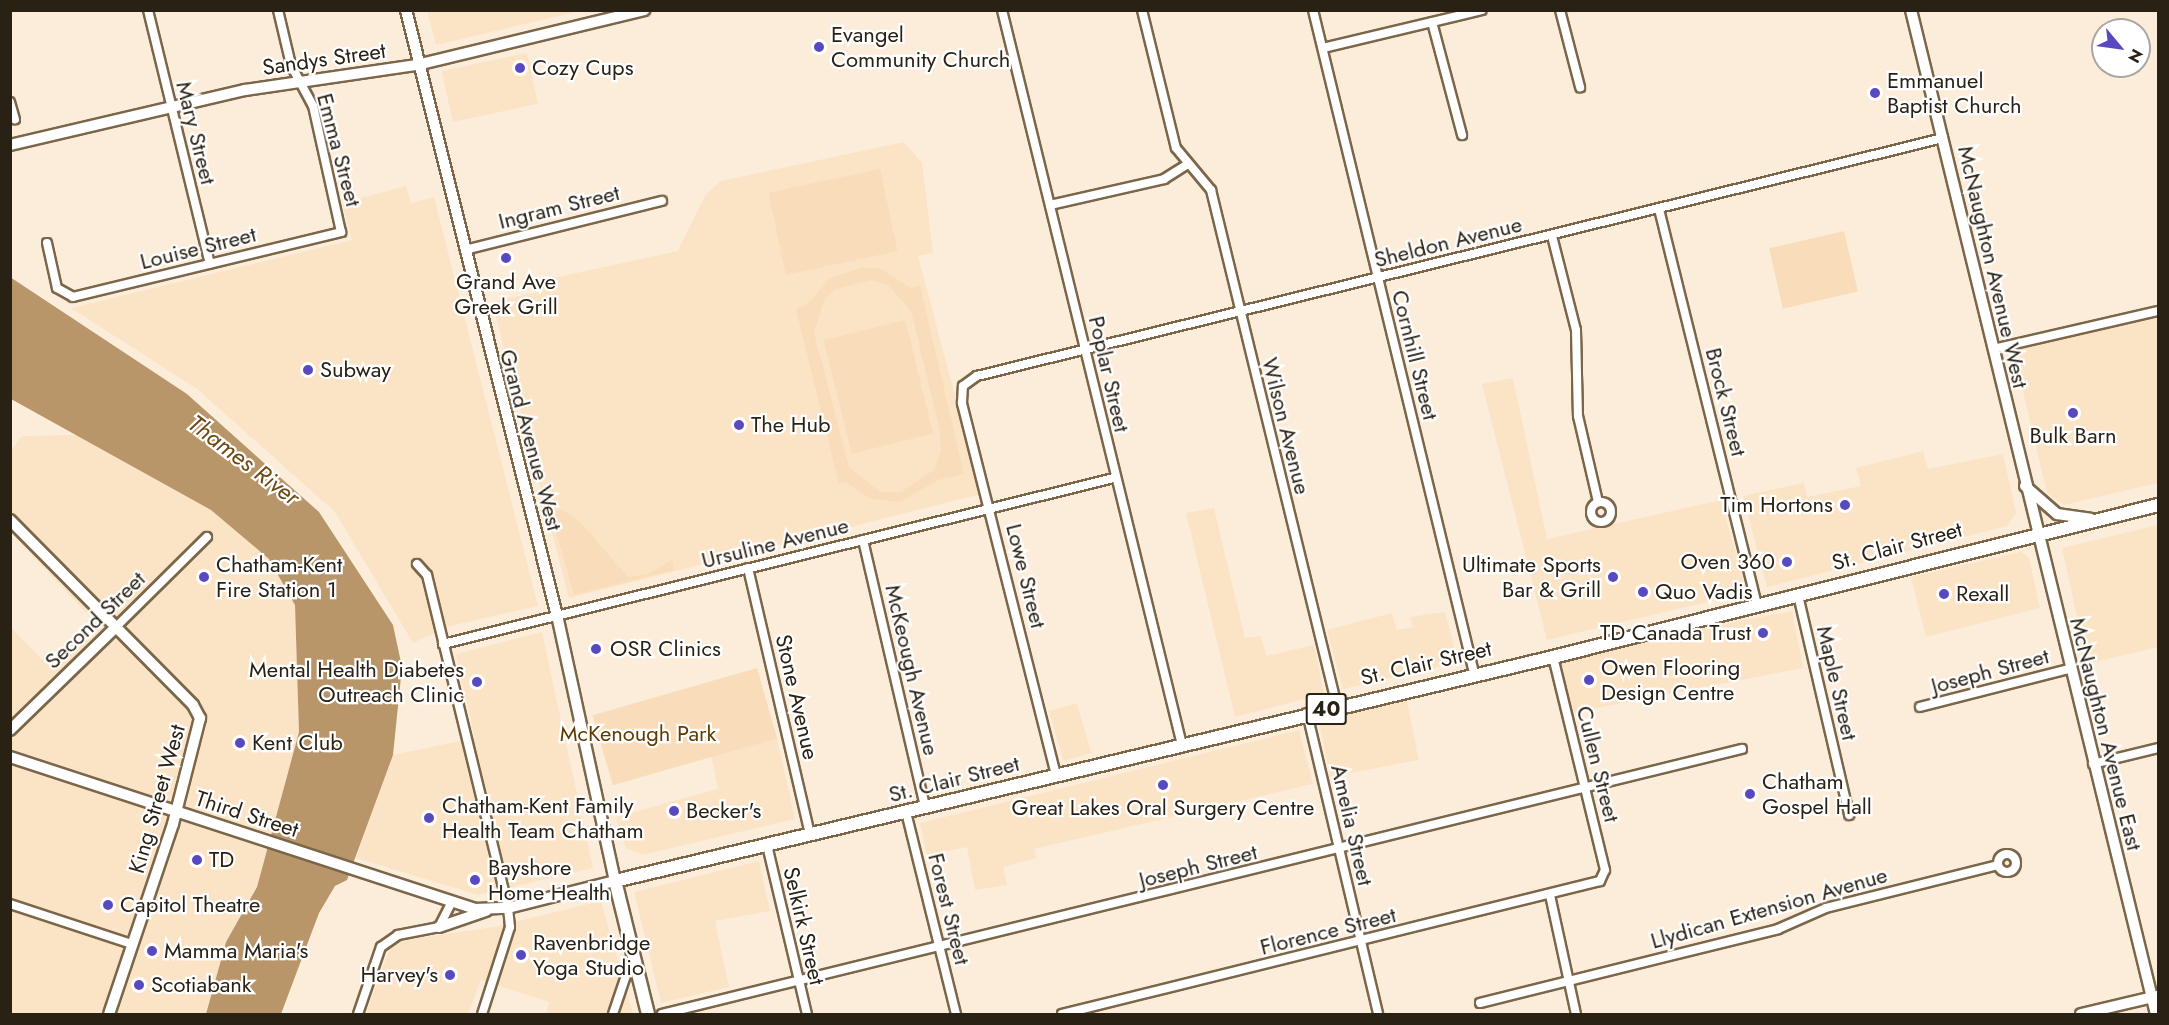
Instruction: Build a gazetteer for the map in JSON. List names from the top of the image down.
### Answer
{
  "streets": {
    "main road": [
      "Sandys Street",
      "McNaughton Avenue West",
      "Grand Avenue West",
      "St. Clair Street",
      "Second Street",
      "40",
      "McNaughton Avenue East",
      "King Street West",
      "Third Street"
    ],
    "street": [
      "Mary Street",
      "Emma Street",
      "Ingram Street",
      "Sheldon Avenue",
      "Louise Street",
      "Cornhill Street",
      "Poplar Street",
      "Brock Street",
      "Wilson Avenue",
      "Ursuline Avenue",
      "Lowe Street",
      "McKeough Avenue",
      "Joseph Street",
      "Maple Street",
      "Stone Avenue",
      "Cullen Street",
      "Amelia Street",
      "Llydican Extension Avenue",
      "Forest Street",
      "Selkirk Street",
      "Florence Street"
    ]
  },
  "crossings": [
    ["Sandys Street", "Mary Street"],
    ["Sandys Street", "Emma Street"],
    ["Sandys Street", "Grand Avenue West"],
    ["Mary Street", "Louise Street"],
    ["Emma Street", "Louise Street"],
    ["Ingram Street", "Grand Avenue West"],
    ["Sheldon Avenue", "McNaughton Avenue West"],
    ["Sheldon Avenue", "Cornhill Street"],
    ["Sheldon Avenue", "Poplar Street"],
    ["Sheldon Avenue", "Brock Street"],
    ["Sheldon Avenue", "Wilson Avenue"],
    ["Sheldon Avenue", "Lowe Street"],
    ["McNaughton Avenue West", "St. Clair Street"],
    ["McNaughton Avenue West", "McNaughton Avenue East"],
    ["Cornhill Street", "St. Clair Street"],
    ["Poplar Street", "Ursuline Avenue"],
    ["Poplar Street", "St. Clair Street"],
    ["Brock Street", "St. Clair Street"],
    ["Wilson Avenue", "St. Clair Street"],
    ["Grand Avenue West", "Ursuline Avenue"],
    ["Grand Avenue West", "St. Clair Street"],
    ["Ursuline Avenue", "Lowe Street"],
    ["Ursuline Avenue", "McKeough Avenue"],
    ["Ursuline Avenue", "Stone Avenue"],
    ["St. Clair Street", "Lowe Street"],
    ["St. Clair Street", "McKeough Avenue"],
    ["St. Clair Street", "Maple Street"],
    ["St. Clair Street", "Stone Avenue"],
    ["St. Clair Street", "McNaughton Avenue East"],
    ["St. Clair Street", "Cullen Street"],
    ["St. Clair Street", "Third Street"],
    ["St. Clair Street", "Amelia Street"],
    ["St. Clair Street", "Forest Street"],
    ["St. Clair Street", "Selkirk Street"],
    ["Second Street", "King Street West"],
    ["Joseph Street", "McNaughton Avenue East"],
    ["Joseph Street", "Cullen Street"],
    ["Joseph Street", "Amelia Street"],
    ["Joseph Street", "Forest Street"],
    ["Joseph Street", "Selkirk Street"],
    ["Cullen Street", "Florence Street"],
    ["King Street West", "Third Street"],
    ["Amelia Street", "Florence Street"]
  ],
  "water": ["Thames River"],
  "parks": ["McKenough Park"],
  "places": [
    "Evangel Community Church",
    "Cozy Cups",
    "Emmanuel Baptist Church",
    "Grand Ave Greek Grill",
    "Subway",
    "Bulk Barn",
    "The Hub",
    "Tim Hortons",
    "Oven 360",
    "Chatham-Kent Fire Station 1",
    "Ultimate Sports Bar & Grill",
    "Quo Vadis",
    "Rexall",
    "TD Canada Trust",
    "OSR Clinics",
    "Owen Flooring Design Centre",
    "Mental Health Diabetes Outreach Clinic",
    "Kent Club",
    "Great Lakes Oral Surgery Centre",
    "Chatham Gospel Hall",
    "Becker's",
    "Chatham-Kent Family Health Team Chatham",
    "TD",
    "Bayshore Home Health",
    "Capitol Theatre",
    "Mamma Maria's",
    "Ravenbridge Yoga Studio",
    "Harvey's",
    "Scotiabank"
  ],
  "north": "bottom right"
}
